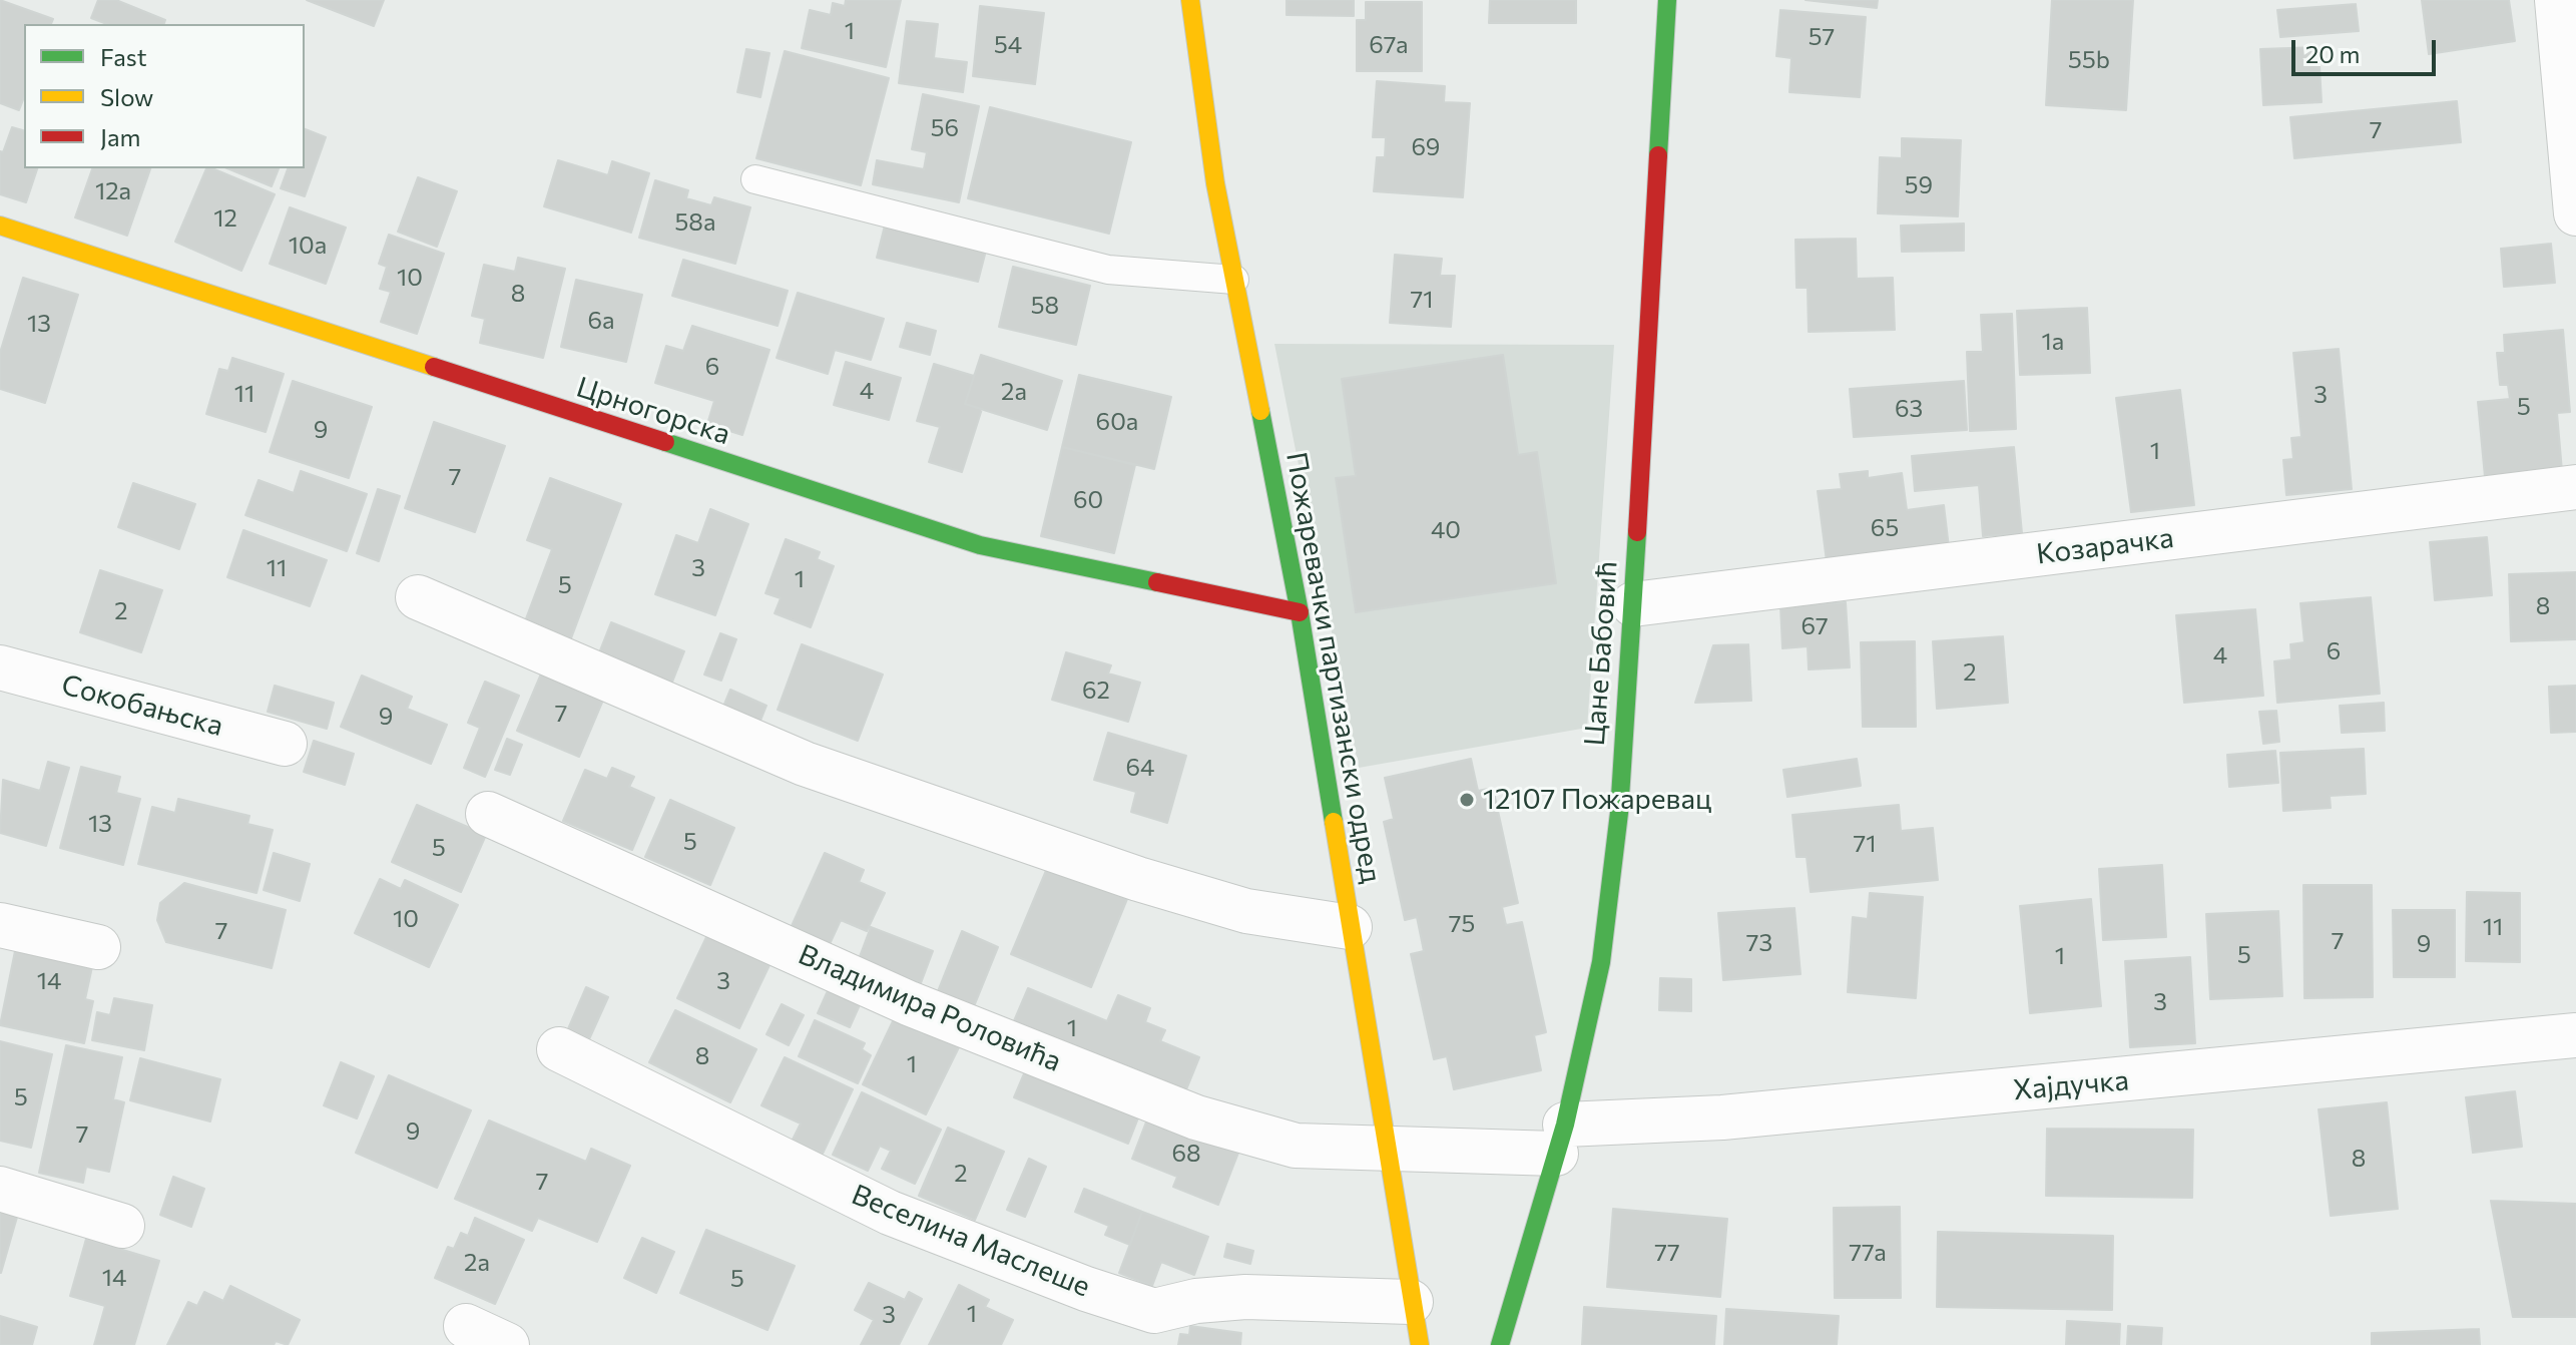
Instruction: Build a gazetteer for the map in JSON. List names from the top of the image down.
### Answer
{
  "streets": {
    "street": [
      "Црногорска",
      "Козарачка",
      "Цане Бабовић",
      "Пожаревачки партизански одред",
      "Сокобањска",
      "Владимира Роловића",
      "Хајдучка",
      "Веселина Маслеше"
    ]
  },
  "crossings": [
    ["Црногорска", "Пожаревачки партизански одред"],
    ["Козарачка", "Цане Бабовић"],
    ["Цане Бабовић", "Владимира Роловића"],
    ["Цане Бабовић", "Хајдучка"],
    ["Пожаревачки партизански одред", "Владимира Роловића"],
    ["Пожаревачки партизански одред", "Веселина Маслеше"],
    ["Владимира Роловића", "Хајдучка"]
  ],
  "places": ["12107 Пожаревац"],
  "house_numbers": [
    "1",
    "57",
    "54",
    "67a",
    "55b",
    "56",
    "7",
    "69",
    "59",
    "12a",
    "12",
    "58a",
    "10a",
    "10",
    "8",
    "71",
    "58",
    "6a",
    "13",
    "1a",
    "6",
    "4",
    "2a",
    "11",
    "3",
    "5",
    "63",
    "60a",
    "9",
    "1",
    "7",
    "60",
    "65",
    "40",
    "11",
    "3",
    "1",
    "5",
    "8",
    "2",
    "67",
    "6",
    "4",
    "2",
    "62",
    "7",
    "9",
    "64",
    "13",
    "5",
    "71",
    "5",
    "10",
    "75",
    "11",
    "7",
    "7",
    "73",
    "9",
    "5",
    "1",
    "14",
    "3",
    "3",
    "1",
    "8",
    "1",
    "5",
    "9",
    "7",
    "68",
    "8",
    "2",
    "7",
    "77",
    "77a",
    "2a",
    "14",
    "5",
    "1",
    "3"
  ],
  "legend": ["Fast", "Slow", "Jam"],
  "scale_bar": "20 m"
}
